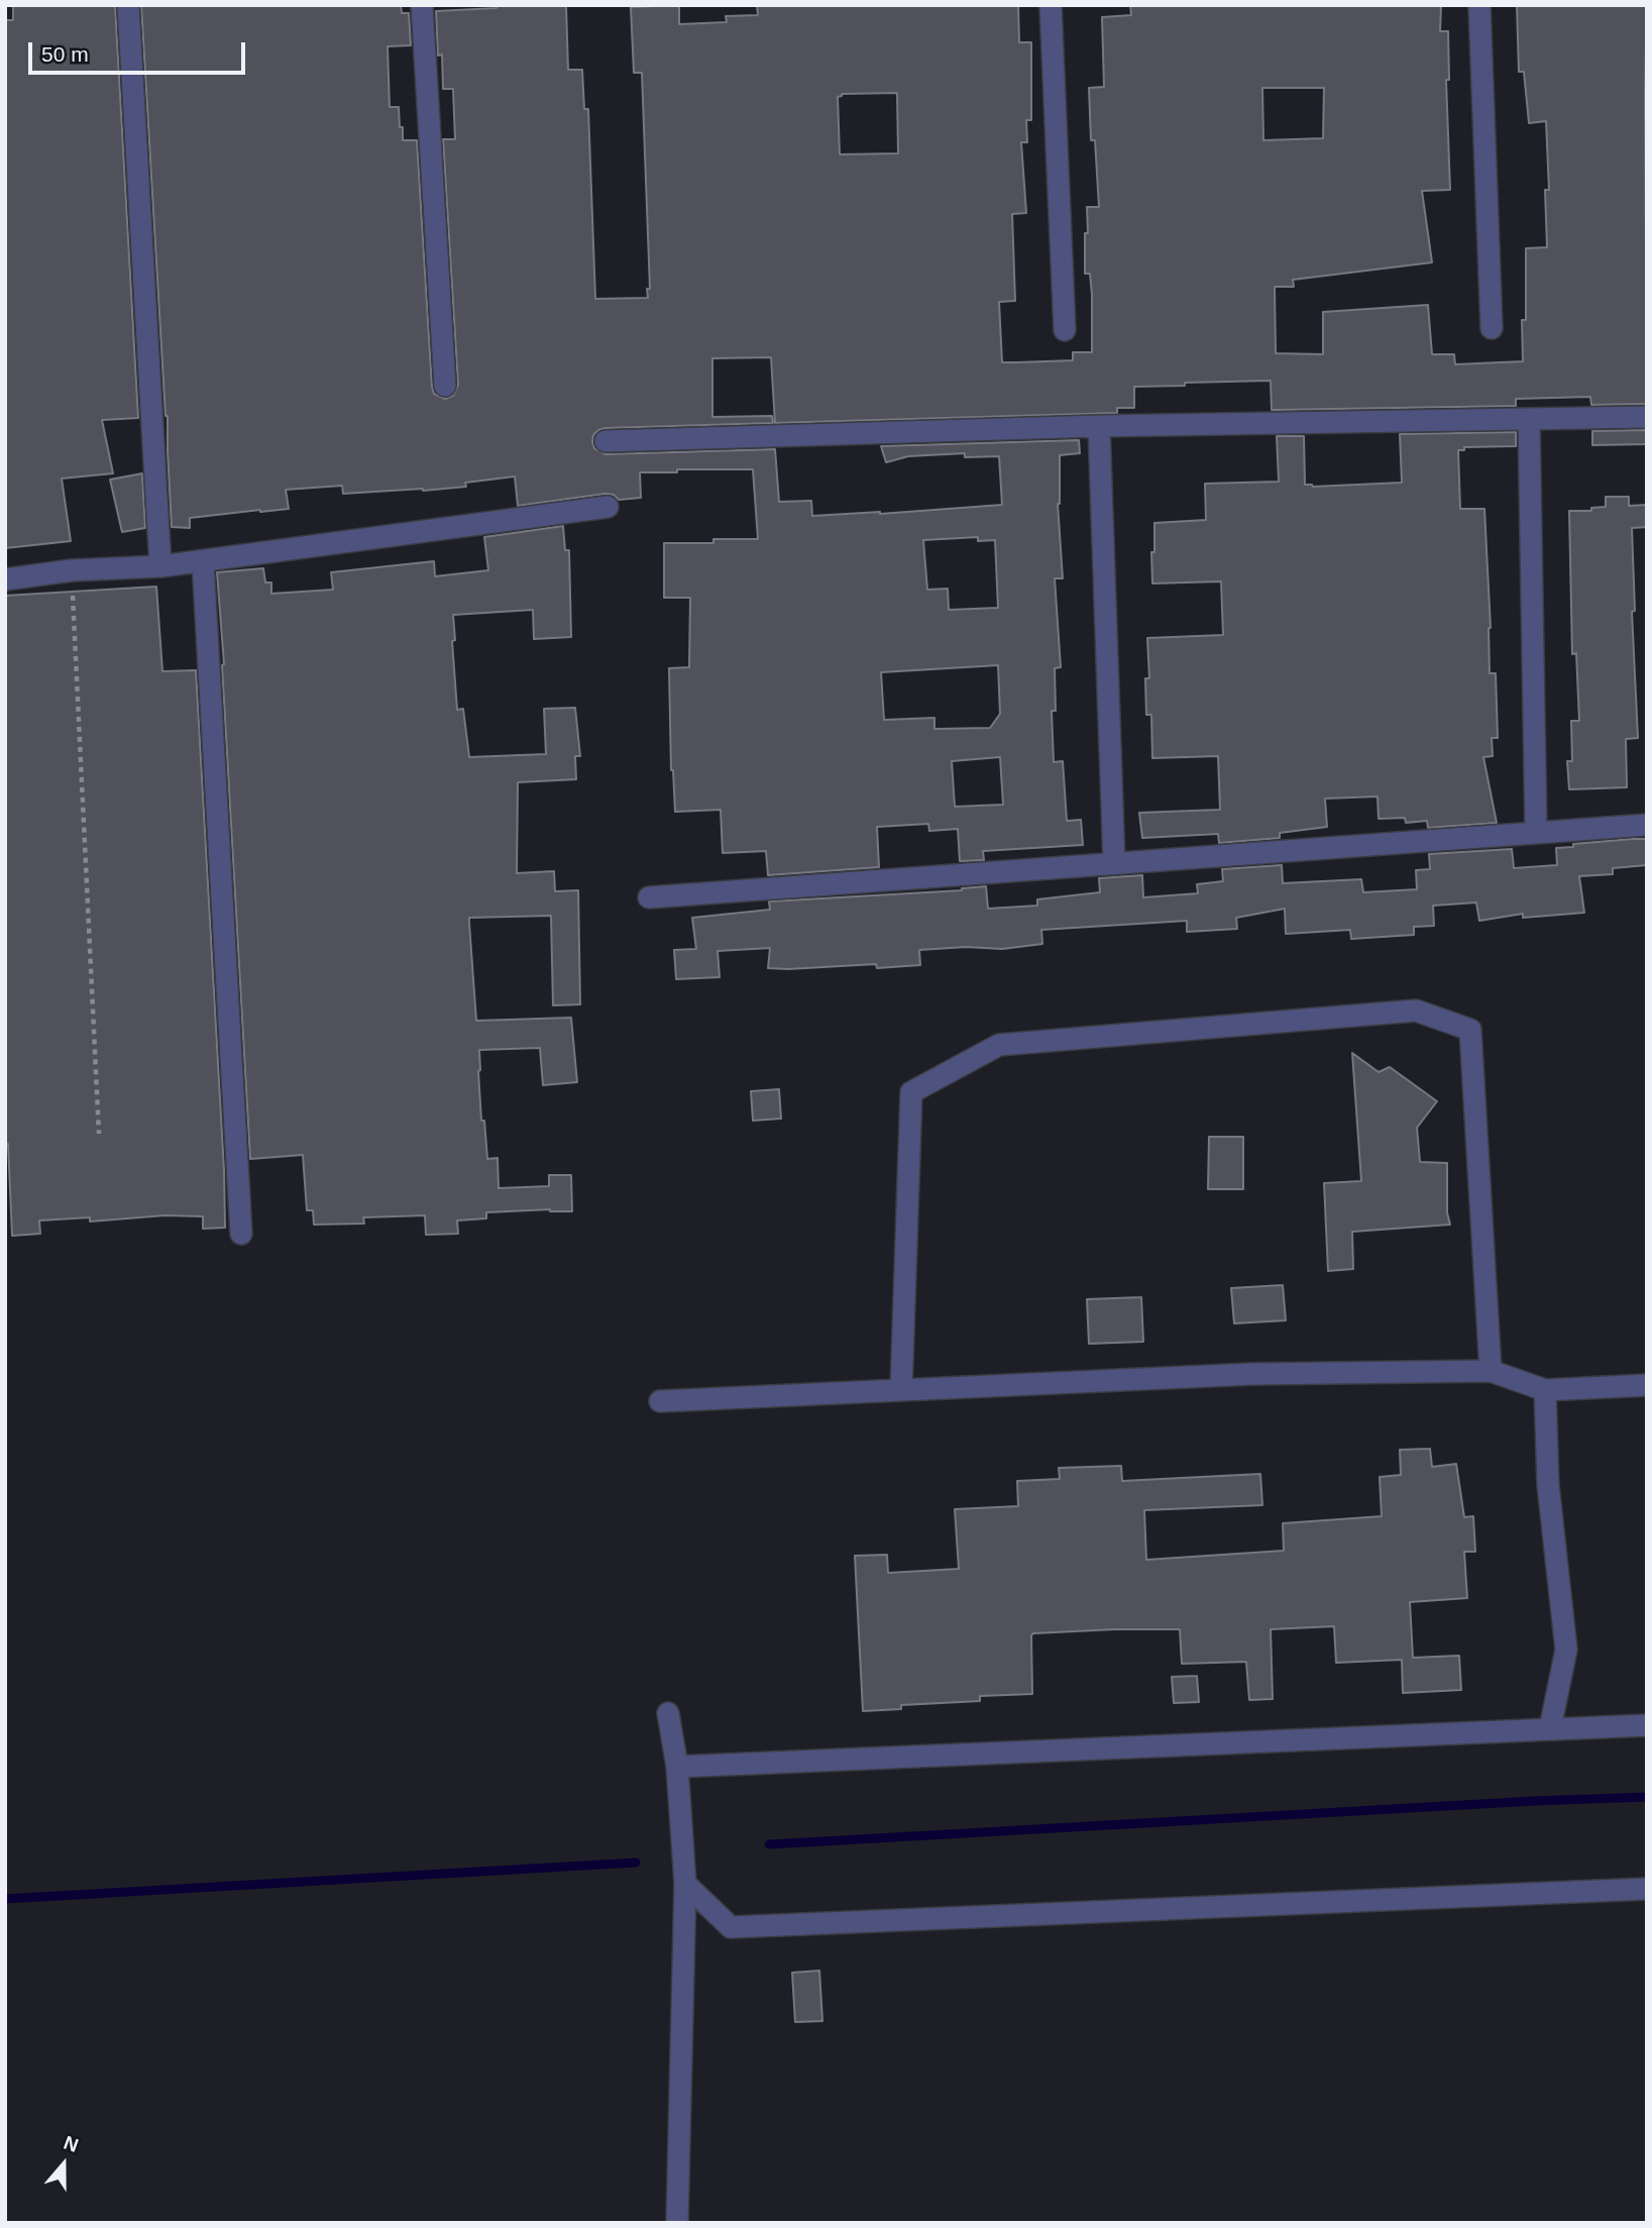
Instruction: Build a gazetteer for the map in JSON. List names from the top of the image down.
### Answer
{
  "scale_bar": "50 m",
  "north": "top"
}
